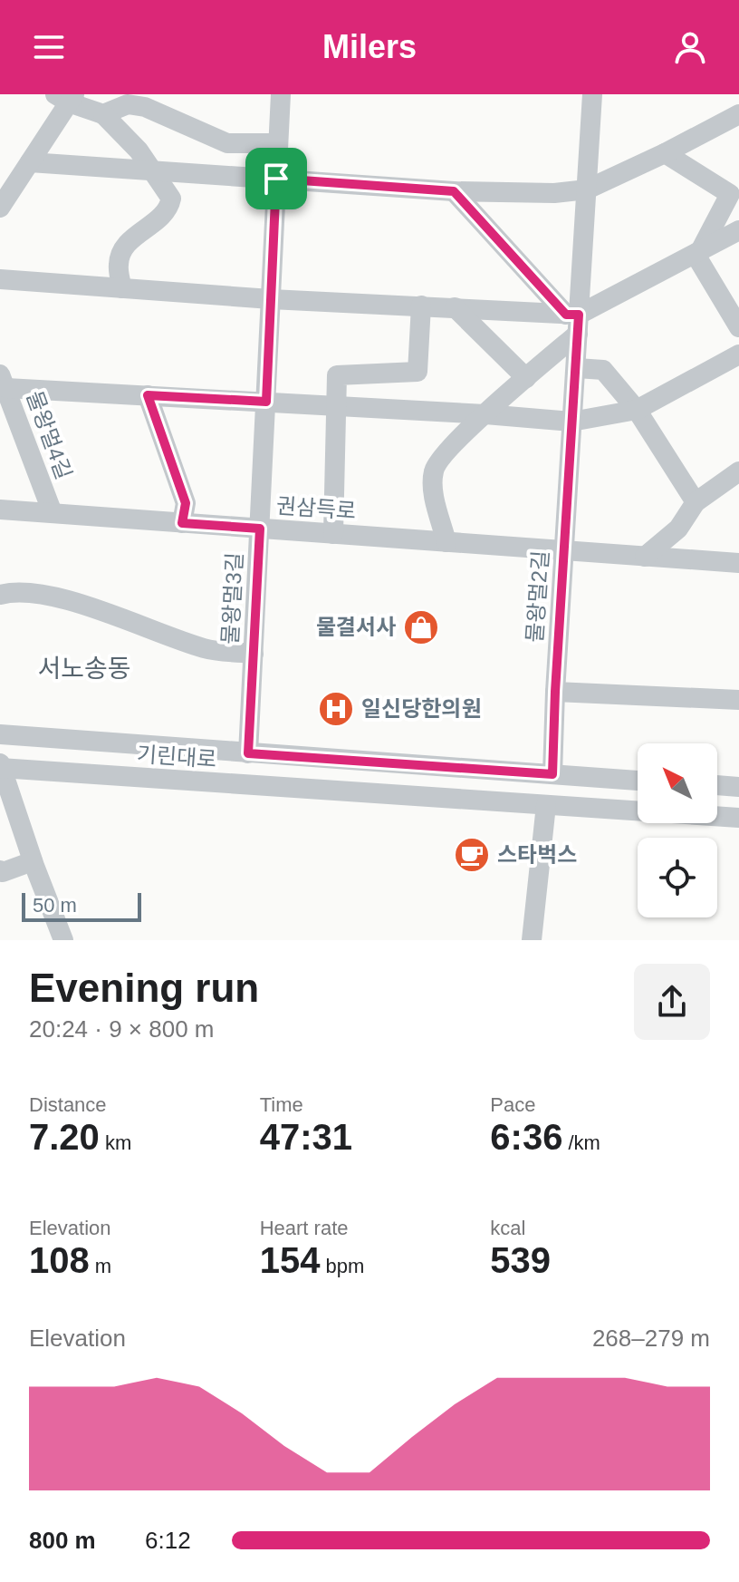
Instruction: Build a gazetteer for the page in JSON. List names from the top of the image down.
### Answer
{
  "streets": {
    "street": [
      "물왕멀4길",
      "권삼득로",
      "물왕멀2길",
      "물왕멀3길",
      "기린대로"
    ]
  },
  "crossings": [
    ["물왕멀4길", "권삼득로"],
    ["권삼득로", "물왕멀2길"],
    ["권삼득로", "물왕멀3길"],
    ["물왕멀2길", "기린대로"],
    ["물왕멀3길", "기린대로"]
  ],
  "districts": ["서노송동"],
  "places": {
    "shop": ["물결서사"],
    "hospital": ["일신당한의원"],
    "cafe": ["스타벅스"]
  },
  "scale_bar": "50 m",
  "north": "top left",
  "page": {
    "header": "Milers",
    "scale": "50 m",
    "heading": ["Evening run", "20:24 · 9 × 800 m"],
    "stats": [
      ["Distance", "7.20 km"],
      ["Time", "47:31"],
      ["Pace", "6:36 /km"],
      ["Elevation", "108 m"],
      ["Heart rate", "154 bpm"],
      ["kcal", "539"]
    ],
    "chart": ["Elevation", "268–279 m"],
    "list": [
      {
        "name": "800 m",
        "note": "6:12"
      }
    ]
  }
}
